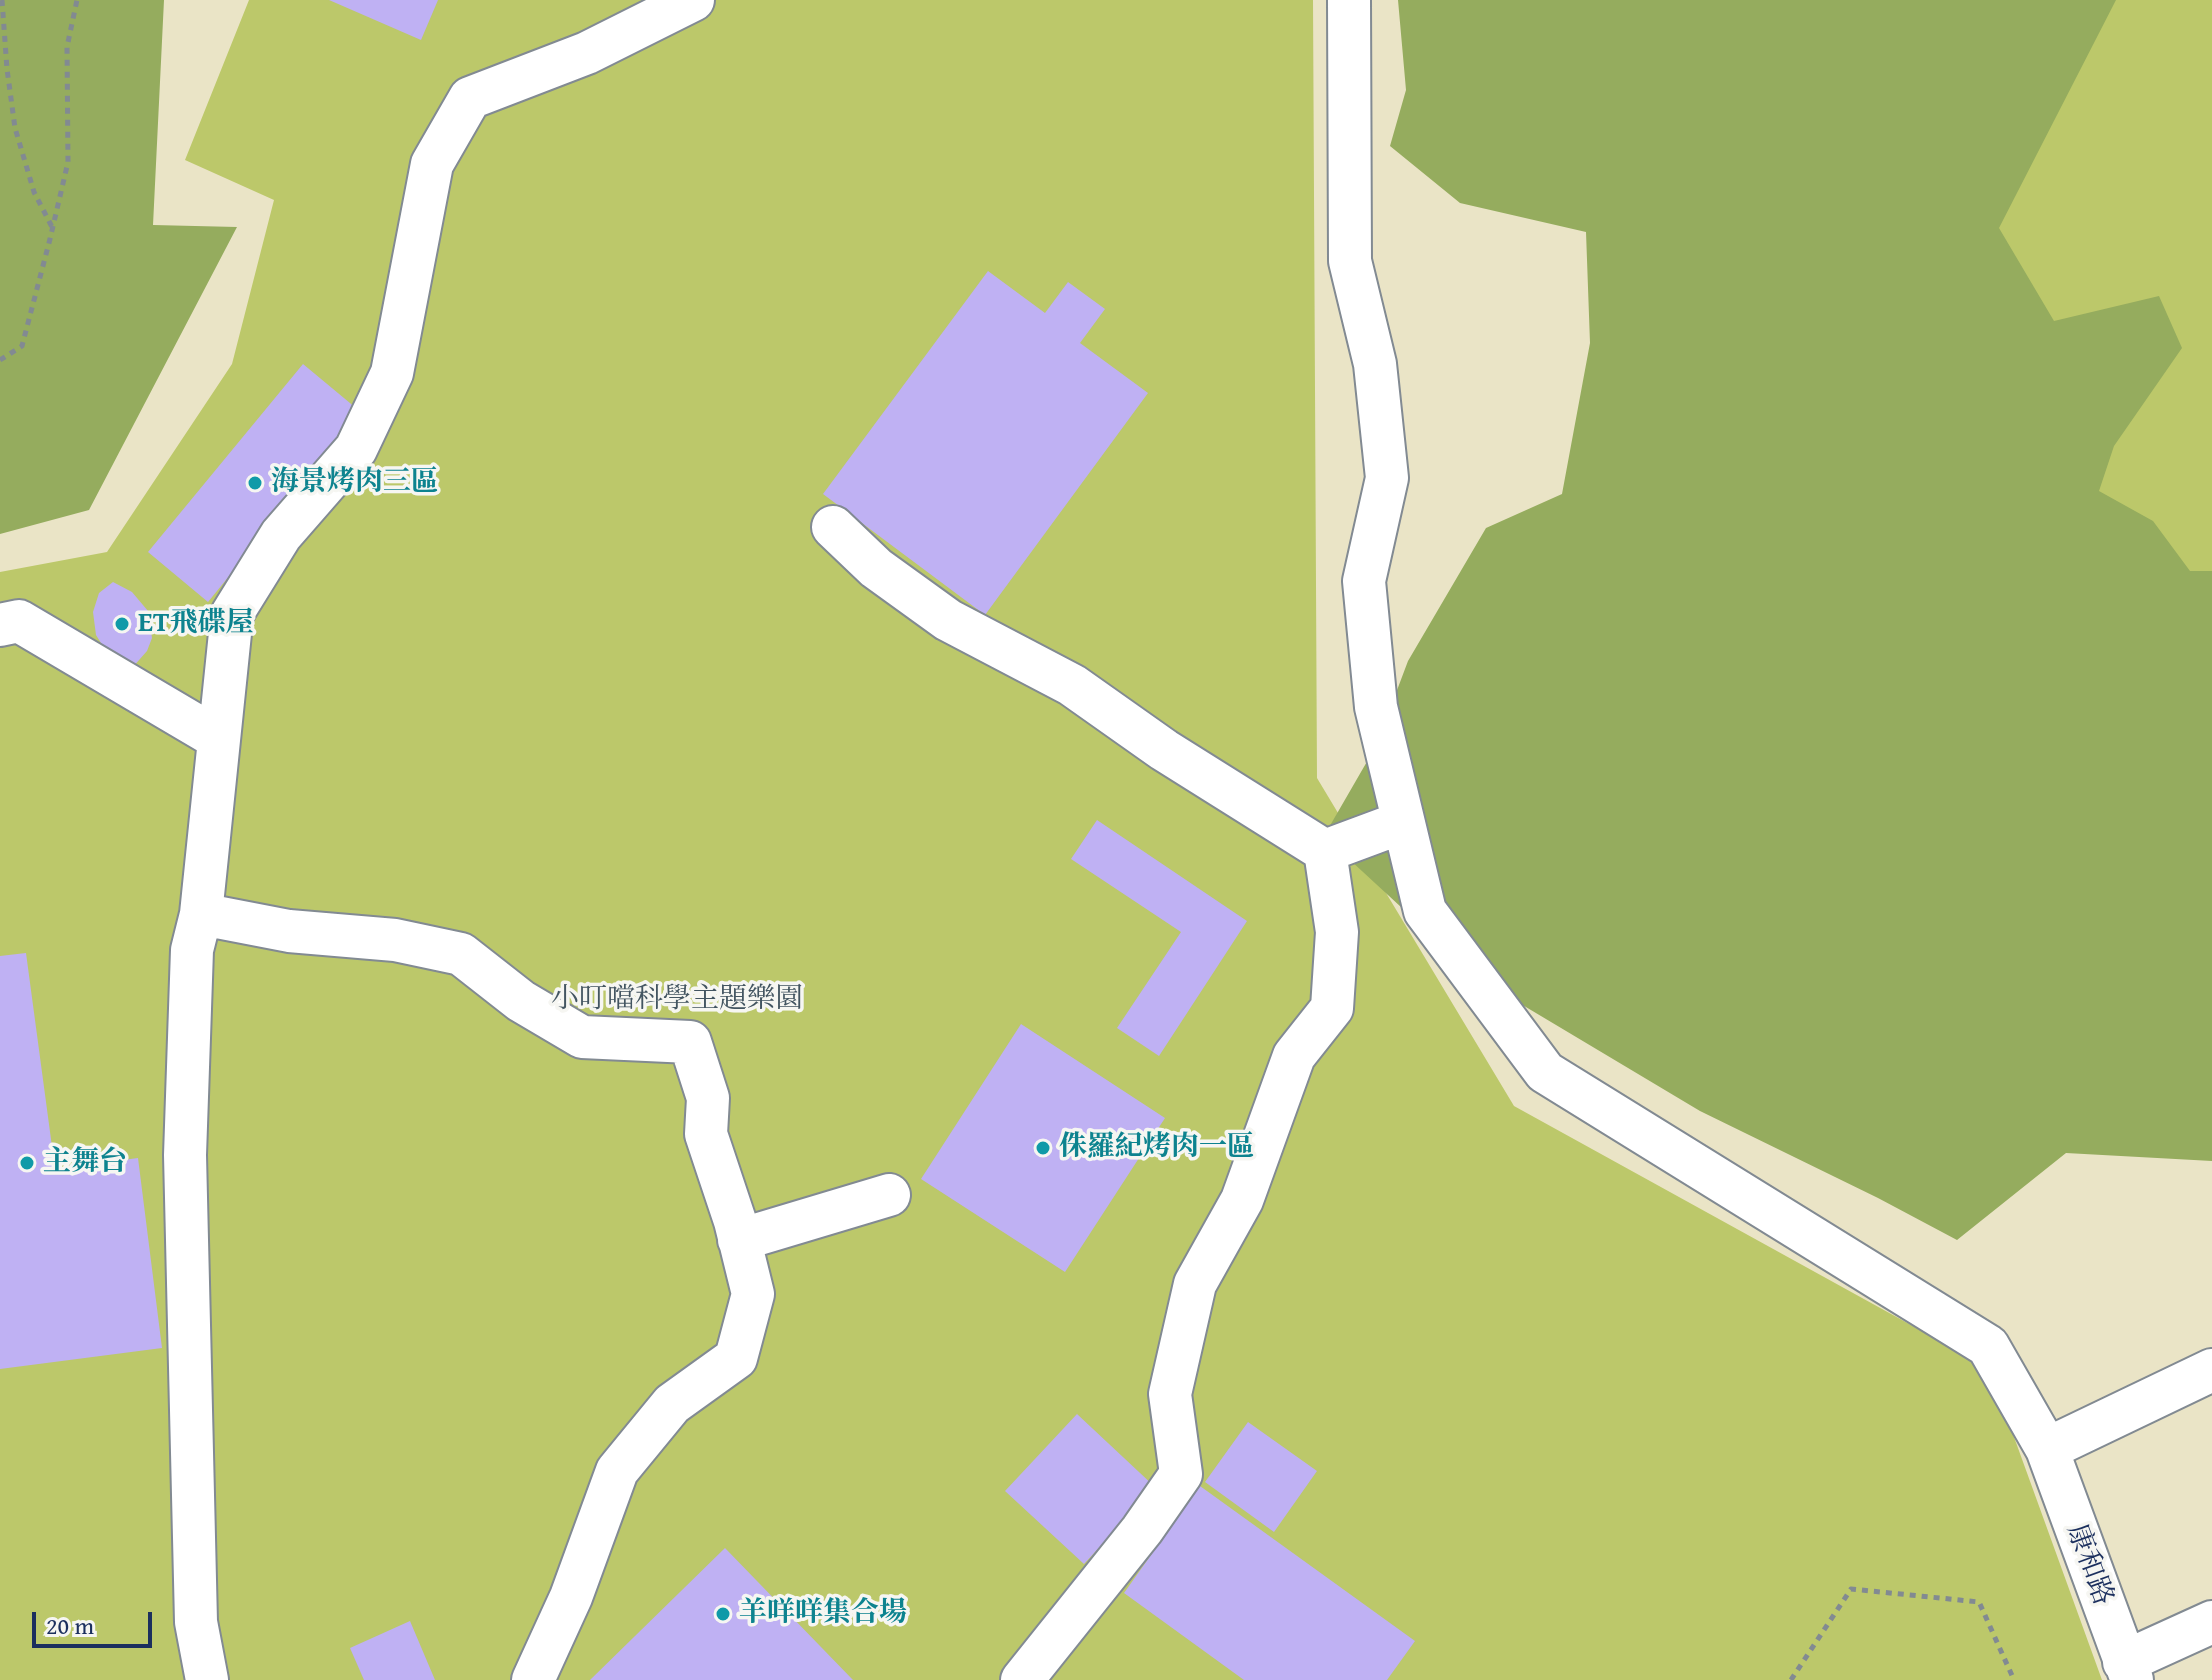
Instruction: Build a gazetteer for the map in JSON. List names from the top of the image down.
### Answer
{
  "streets": {
    "street": ["康和路"]
  },
  "parks": ["小叮噹科學主題樂園"],
  "places": [
    "海景烤肉三區",
    "ET飛碟屋",
    "侏羅紀烤肉一區",
    "主舞台",
    "羊咩咩集合場"
  ],
  "scale_bar": "20 m"
}
